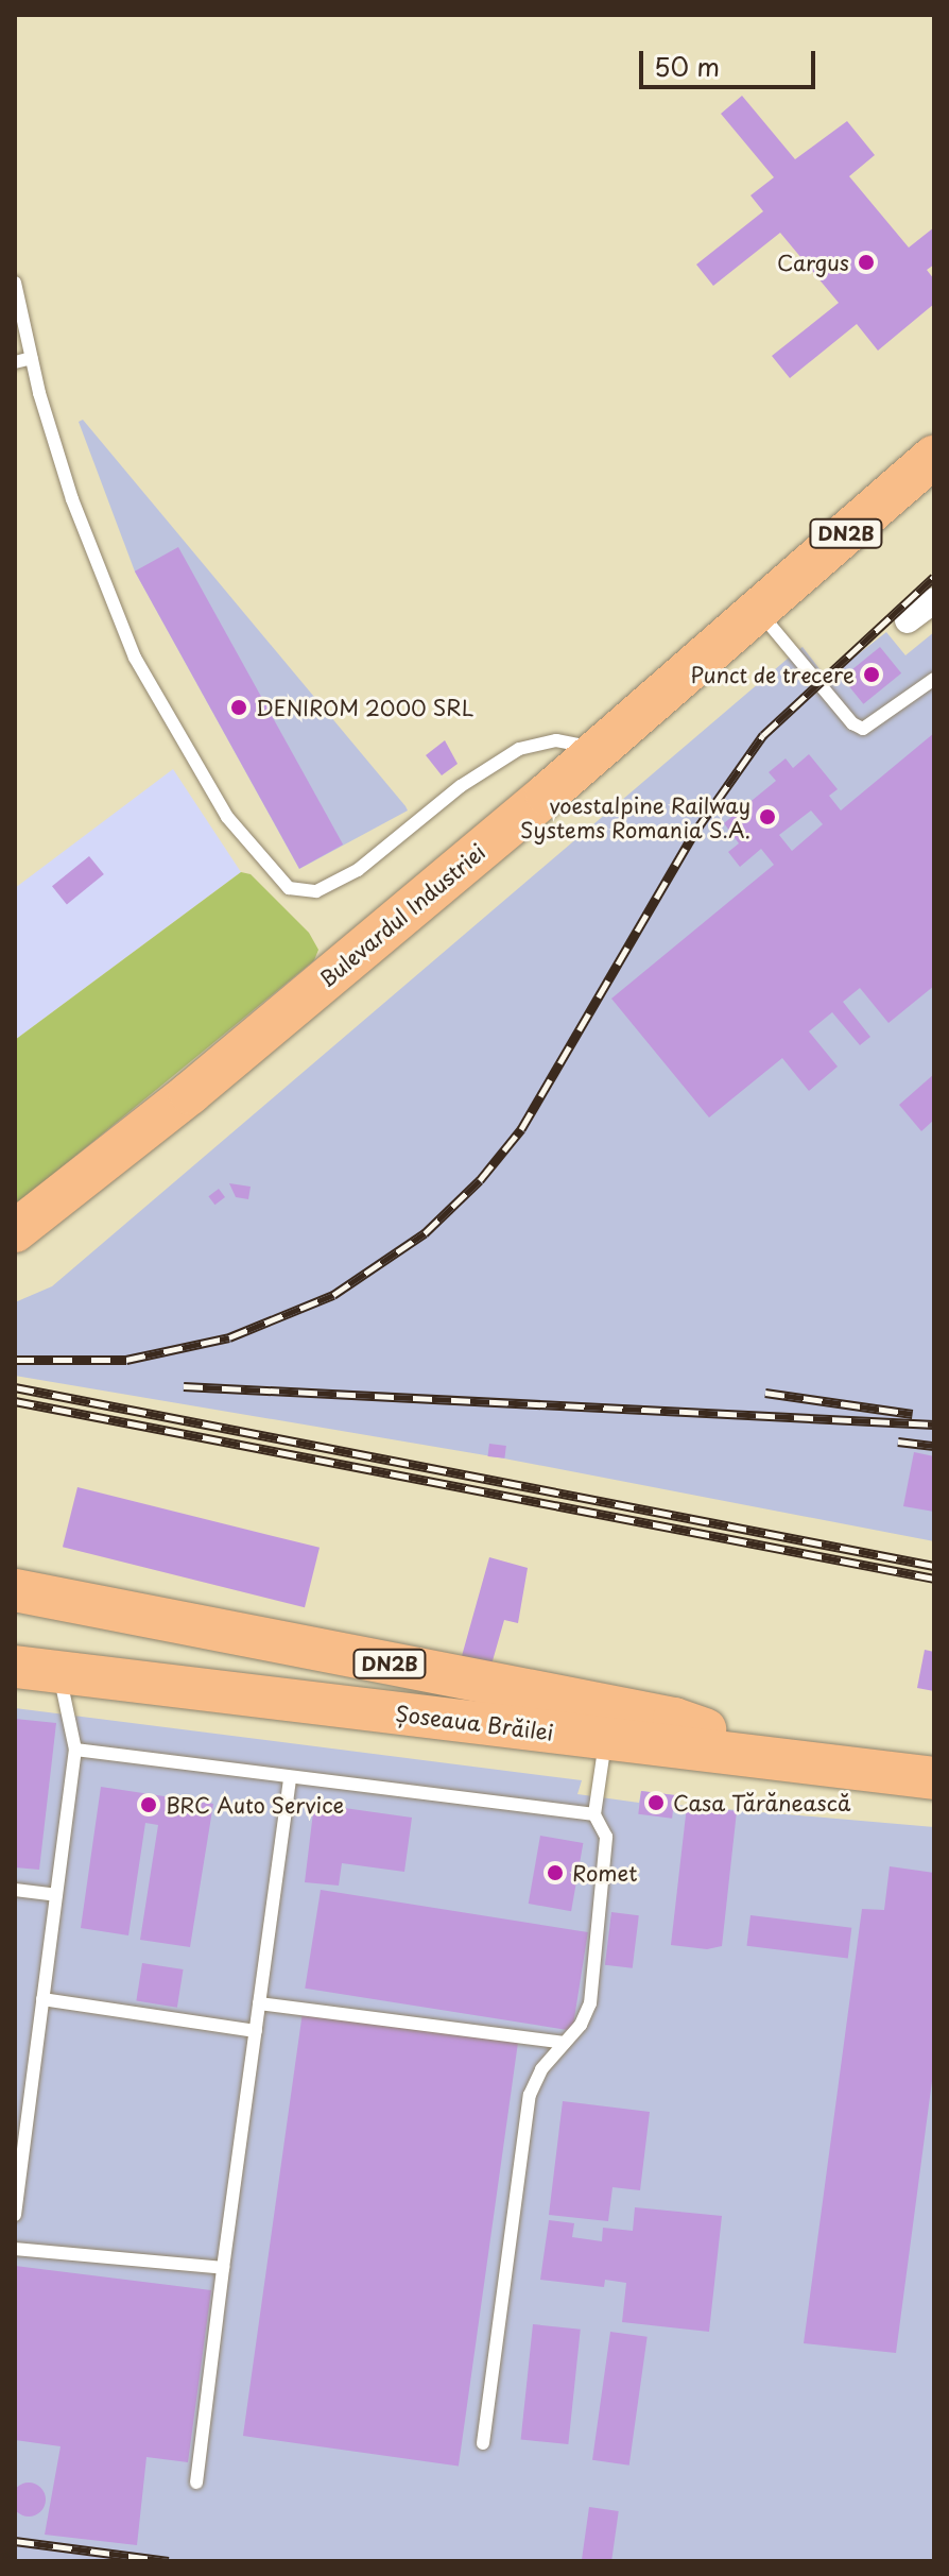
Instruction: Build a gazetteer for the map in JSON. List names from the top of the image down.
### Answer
{
  "streets": {
    "main road": ["DN2B", "Bulevardul Industriei", "Șoseaua Brăilei"]
  },
  "crossings": [
    ["DN2B", "Șoseaua Brăilei"]
  ],
  "places": [
    "Cargus",
    "Punct de trecere",
    "DENIROM 2000 SRL",
    "voestalpine Railway Systems Romania S.A.",
    "Casa Tărănească",
    "BRC Auto Service",
    "Romet"
  ],
  "scale_bar": "50 m"
}
